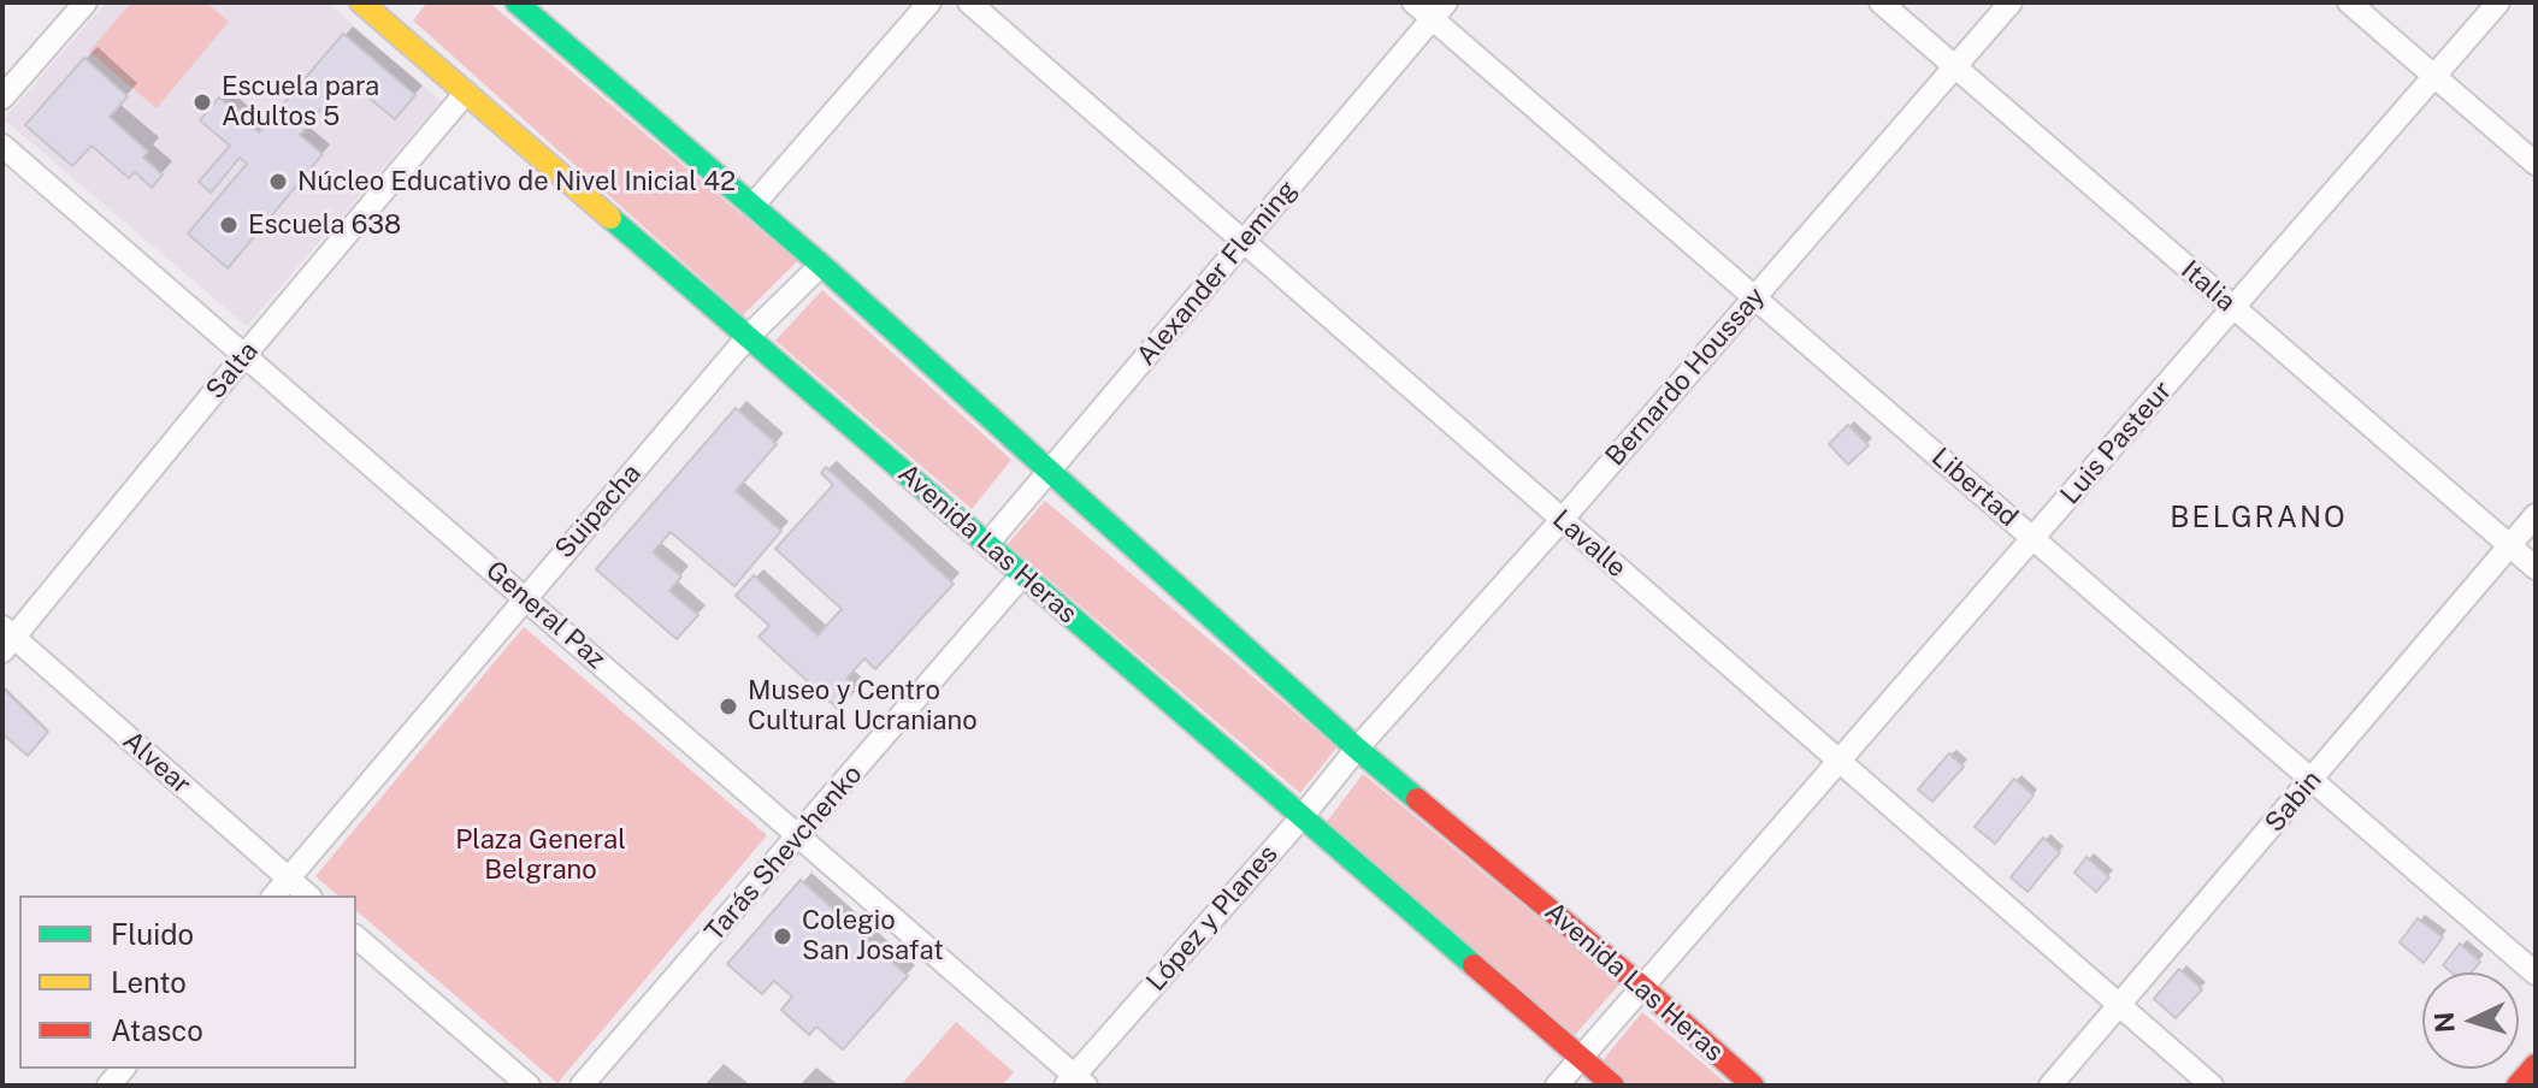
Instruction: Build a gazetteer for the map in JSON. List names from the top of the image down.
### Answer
{
  "streets": {
    "main road": ["Avenida Las Heras"],
    "street": [
      "Alexander Fleming",
      "Italia",
      "Salta",
      "Bernardo Houssay",
      "Luis Pasteur",
      "Libertad",
      "Suipacha",
      "Lavalle",
      "General Paz",
      "Alvear",
      "Sabin",
      "Tarás Shevchenko",
      "López y Planes"
    ]
  },
  "crossings": [
    ["Alexander Fleming", "Libertad"],
    ["Alexander Fleming", "Avenida Las Heras"],
    ["Alexander Fleming", "Lavalle"],
    ["Italia", "Bernardo Houssay"],
    ["Italia", "Luis Pasteur"],
    ["Italia", "Sabin"],
    ["Salta", "Avenida Las Heras"],
    ["Salta", "General Paz"],
    ["Salta", "Alvear"],
    ["Bernardo Houssay", "Libertad"],
    ["Bernardo Houssay", "Avenida Las Heras"],
    ["Bernardo Houssay", "Lavalle"],
    ["Bernardo Houssay", "López y Planes"],
    ["Luis Pasteur", "Libertad"],
    ["Luis Pasteur", "Avenida Las Heras"],
    ["Luis Pasteur", "Lavalle"],
    ["Libertad", "Sabin"],
    ["Suipacha", "Avenida Las Heras"],
    ["Suipacha", "General Paz"],
    ["Suipacha", "Alvear"],
    ["Avenida Las Heras", "Tarás Shevchenko"],
    ["Avenida Las Heras", "López y Planes"],
    ["Lavalle", "Sabin"],
    ["General Paz", "Tarás Shevchenko"],
    ["General Paz", "López y Planes"]
  ],
  "districts": ["BELGRANO"],
  "parks": ["Plaza General Belgrano"],
  "places": [
    "Escuela para Adultos 5",
    "Núcleo Educativo de Nivel Inicial 42",
    "Escuela 638",
    "Museo y Centro Cultural Ucraniano",
    "Colegio San Josafat"
  ],
  "legend": ["Fluido", "Lento", "Atasco"],
  "north": "left"
}
